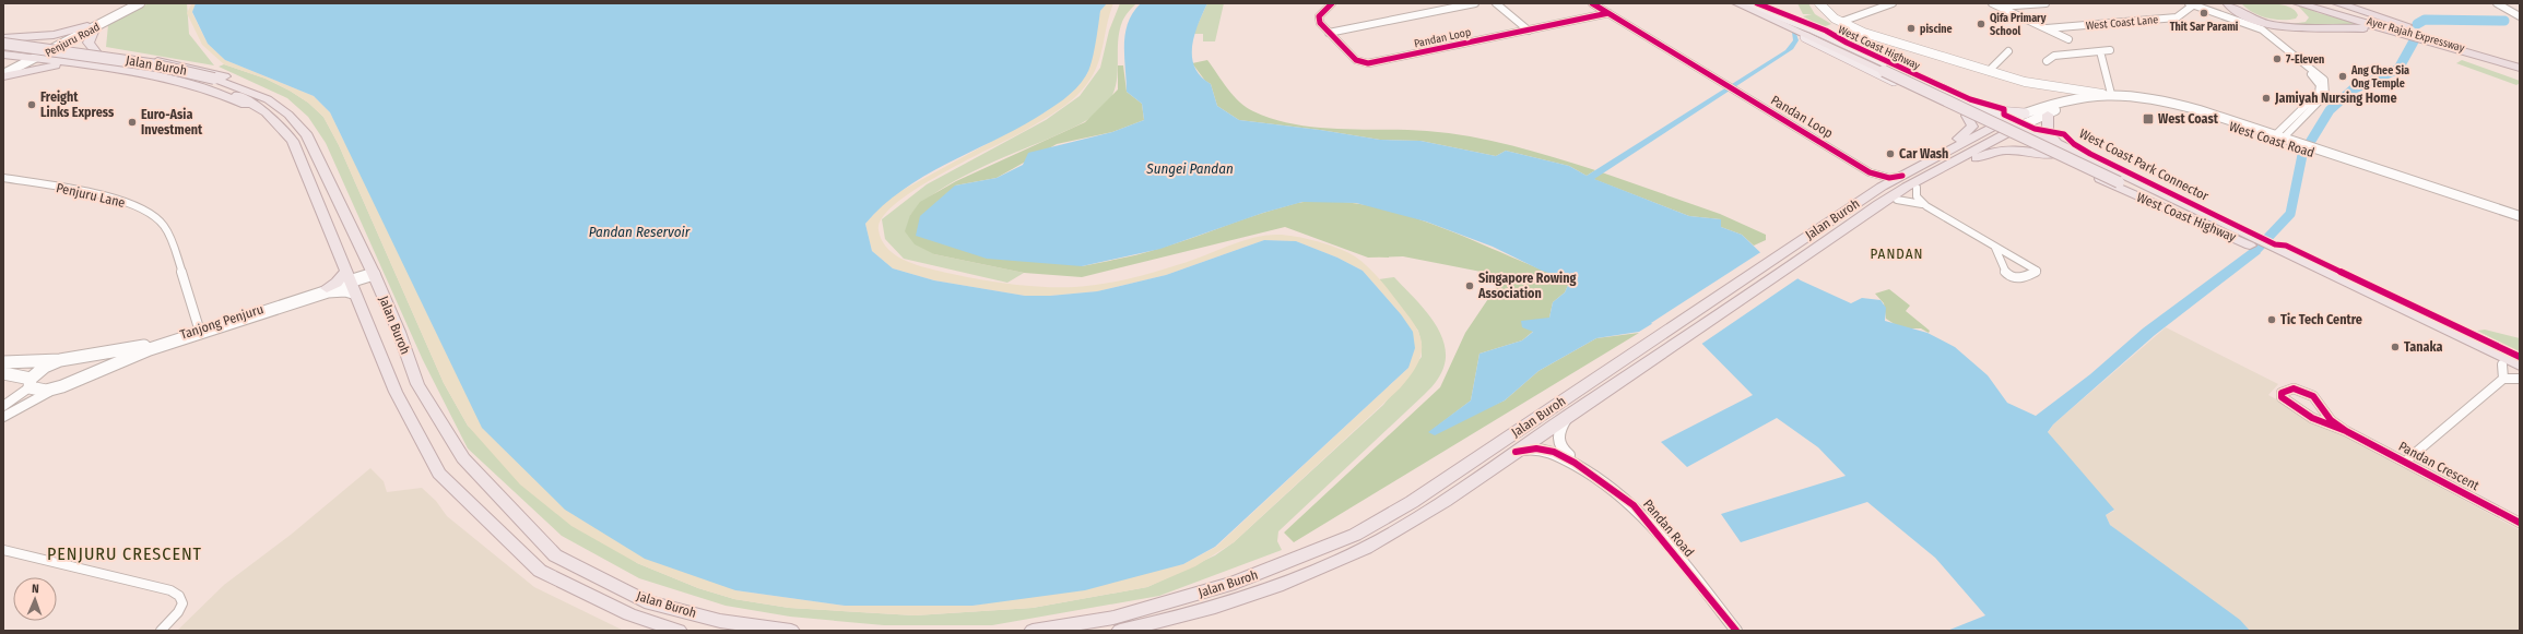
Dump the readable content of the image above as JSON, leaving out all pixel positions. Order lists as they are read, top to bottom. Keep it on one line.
{"streets":{"highway":["Ayer Rajah Expressway","West Coast Highway","Jalan Buroh"],"main road":["Penjuru Road","West Coast Road","Tanjong Penjuru"],"street":["West Coast Lane","Pandan Loop","Penjuru Lane","Pandan Crescent","Pandan Road"],"cycle path":["West Coast Park Connector"]},"crossings":[["Pandan Loop","Jalan Buroh"],["West Coast Highway","Jalan Buroh"],["West Coast Highway","West Coast Road"],["Jalan Buroh","West Coast Road"],["Jalan Buroh","Tanjong Penjuru"],["Jalan Buroh","Pandan Road"],["Penjuru Lane","Tanjong Penjuru"]],"districts":["PANDAN","PENJURU CRESCENT"],"water":["Sungei Pandan","Pandan Reservoir"],"places":{"other":["Thit Sar Parami","Qifa Primary School","piscine","7-Eleven","Ang Chee Sia Ong Temple","Jamiyah Nursing Home","Freight Links Express","Euro-Asia Investment","Car Wash","Singapore Rowing Association","Tic Tech Centre","Tanaka"],"transit":["West Coast"]},"north":"top"}
